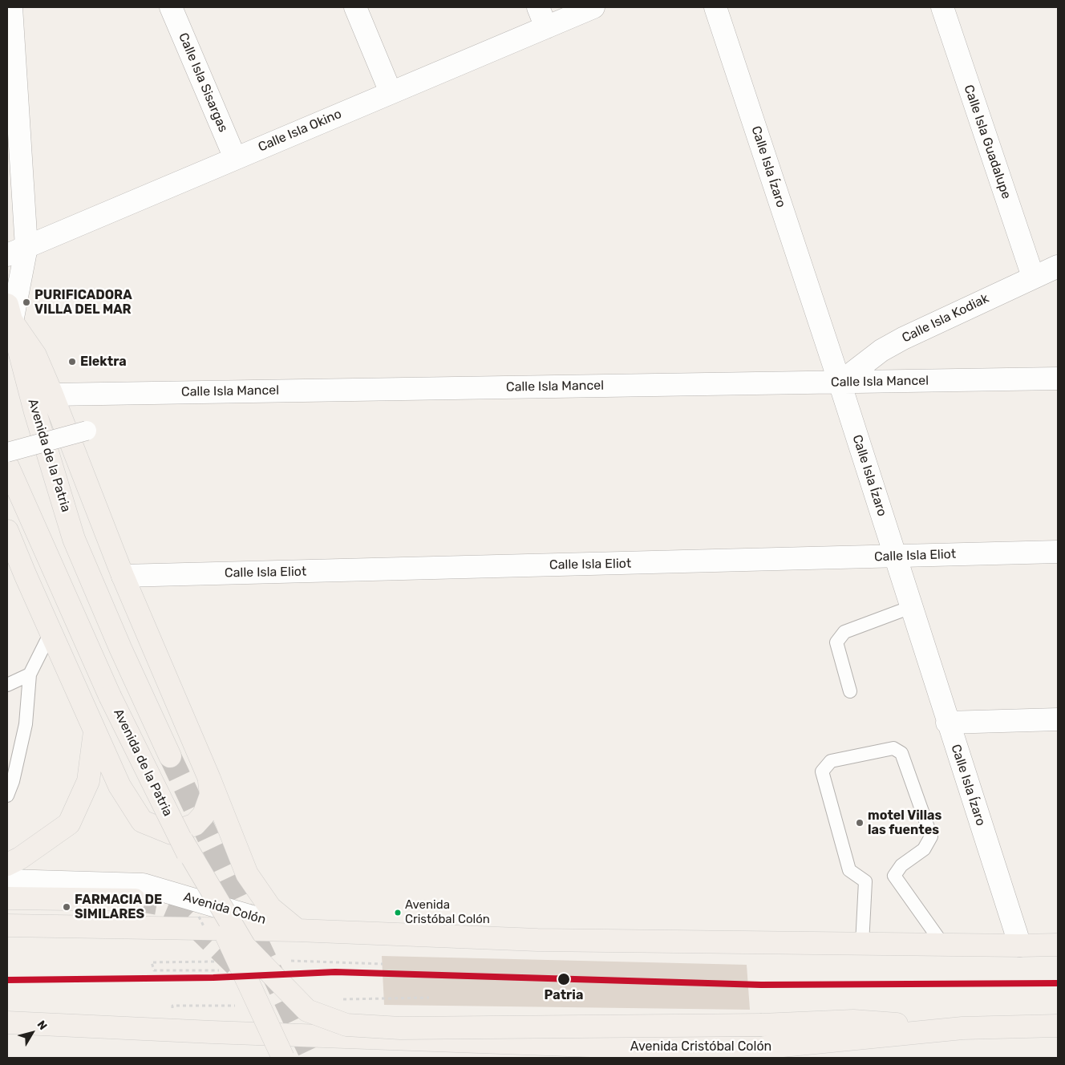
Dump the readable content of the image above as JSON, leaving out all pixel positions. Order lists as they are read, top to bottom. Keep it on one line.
{"streets":{"main road":["Avenida de la Patria","Avenida Cristóbal Colón"],"street":["Calle Isla Sisargas","Calle Isla Okino","Calle Isla Guadalupe","Calle Isla Ízaro","Calle Isla Kodiak","Calle Isla Mancel","Calle Isla Eliot","Avenida Colón"]},"crossings":[["Calle Isla Sisargas","Calle Isla Okino"],["Calle Isla Guadalupe","Calle Isla Kodiak"],["Calle Isla Ízaro","Calle Isla Kodiak"],["Calle Isla Ízaro","Calle Isla Mancel"],["Calle Isla Ízaro","Calle Isla Eliot"],["Calle Isla Kodiak","Calle Isla Mancel"]],"places":["PURIFICADORA VILLA DEL MAR","Elektra","motel Villas las fuentes","FARMACIA DE SIMILARES","Avenida Cristóbal Colón","Patria"],"north":"top right"}
